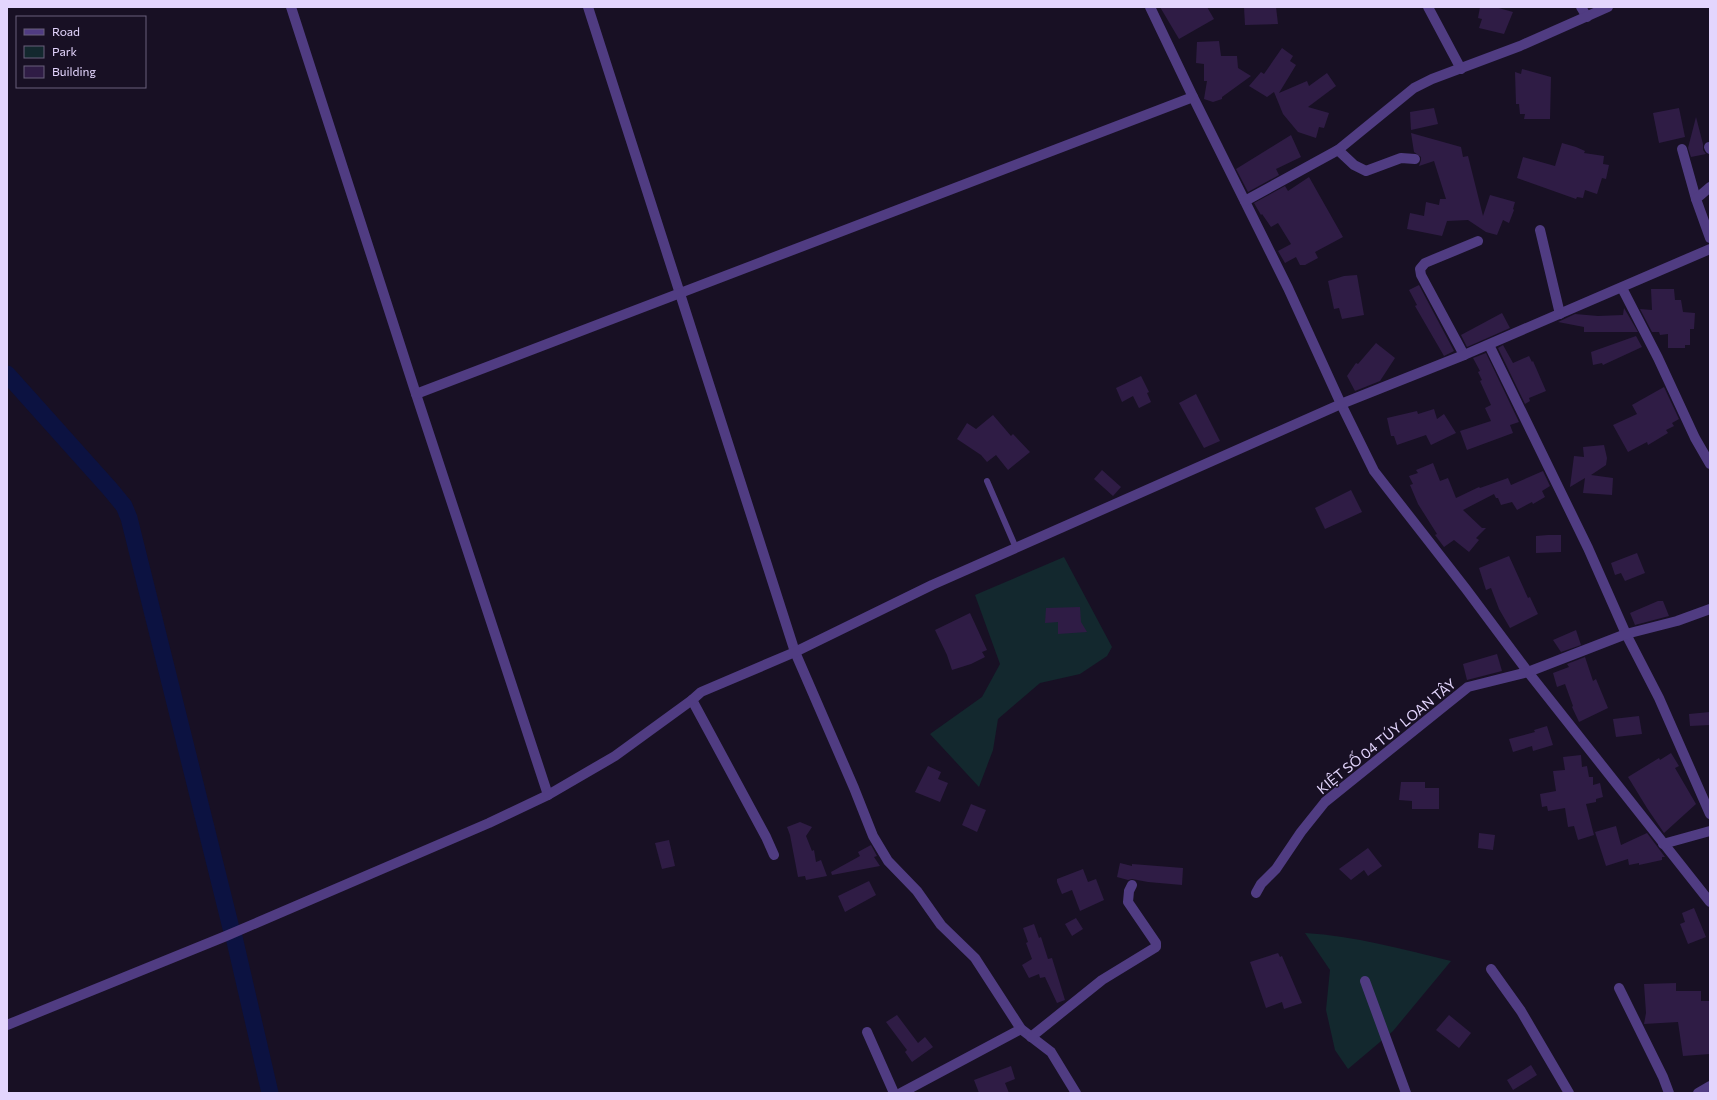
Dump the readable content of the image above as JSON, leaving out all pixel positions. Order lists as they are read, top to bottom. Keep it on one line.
{"streets":{"street":["KIỆT SỐ 04 TÚY LOAN TÂY"]},"legend":["Road","Park","Building"]}
